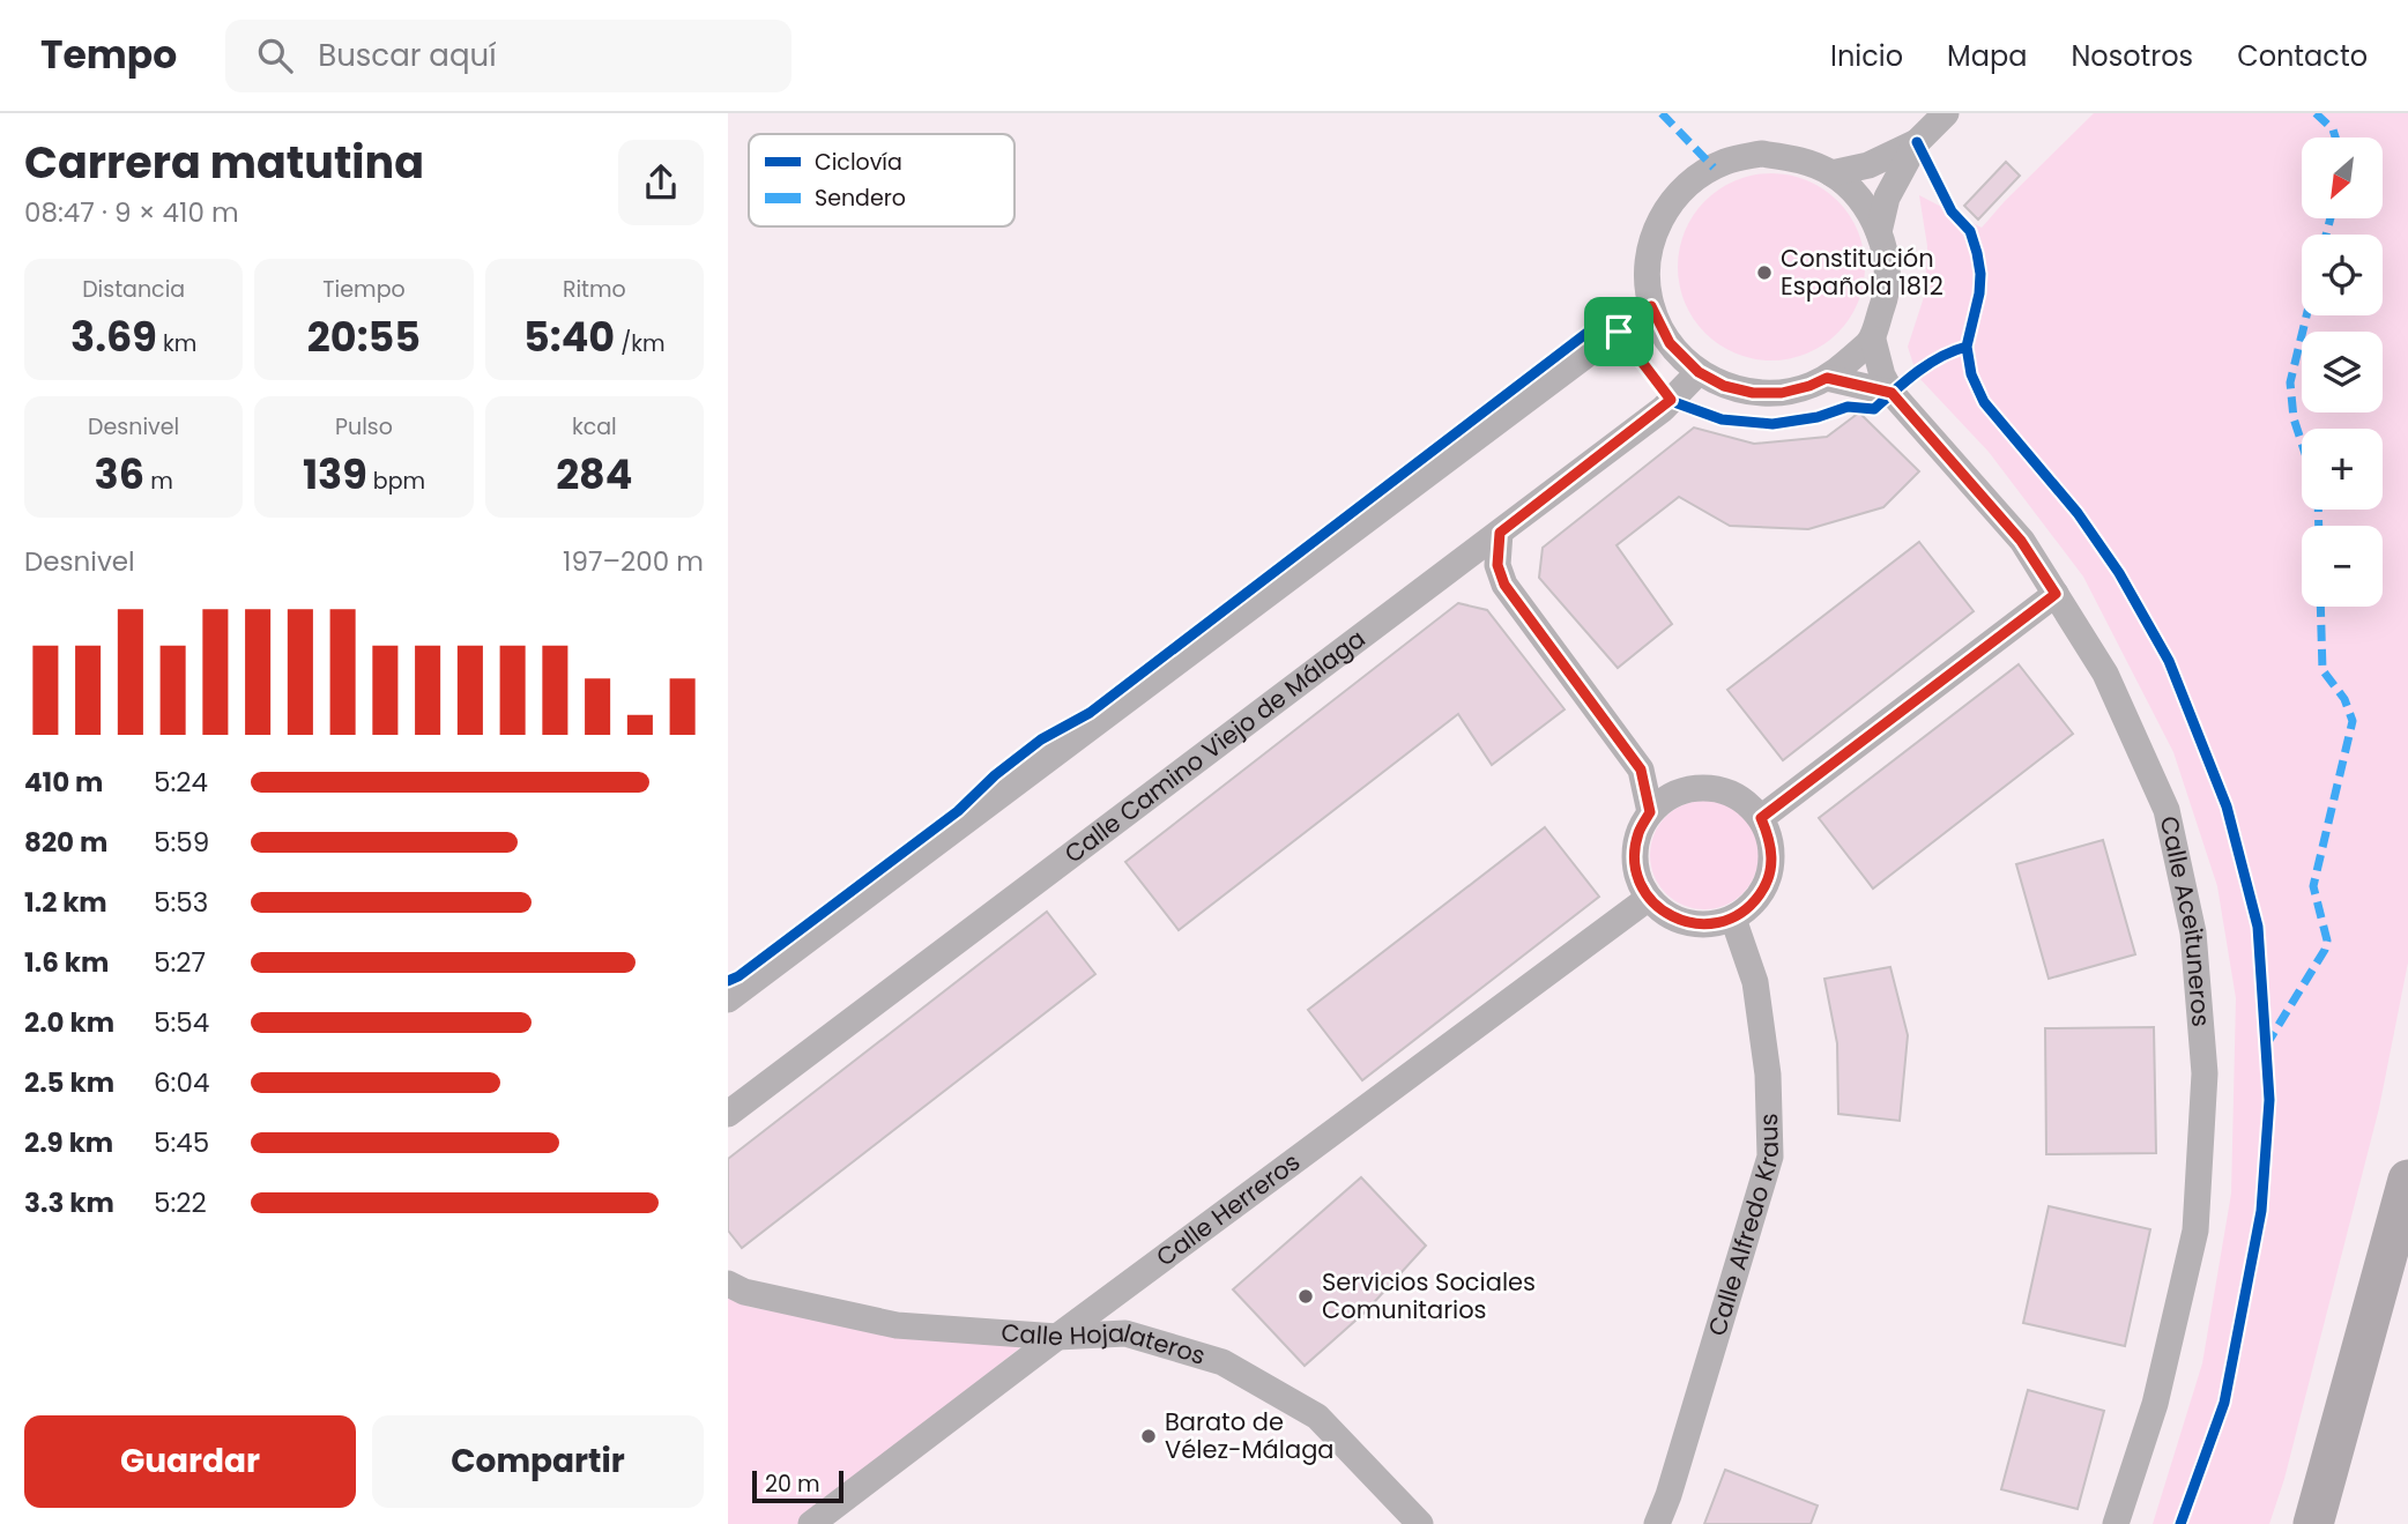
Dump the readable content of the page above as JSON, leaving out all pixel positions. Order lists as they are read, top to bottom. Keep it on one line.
{"streets":{"street":["Calle Camino Viejo de Málaga","Calle Aceituneros","Calle Herreros","Calle Alfredo Kraus","Calle Hojalateros"]},"crossings":[["Calle Camino Viejo de Málaga","Calle Aceituneros"],["Calle Herreros","Calle Alfredo Kraus"],["Calle Herreros","Calle Hojalateros"]],"places":["Constitución Española 1812","Servicios Sociales Comunitarios","Barato de Vélez-Málaga"],"legend":["Ciclovía","Sendero"],"scale_bar":"20 m","north":"bottom left","page":{"header":"Tempo","search":"Buscar aquí","nav":["Inicio","Mapa","Nosotros","Contacto"],"heading":["Carrera matutina","08:47 · 9 × 410 m"],"map_buttons":["+","−"],"stats":[["Distancia","3.69 km"],["Tiempo","20:55"],["Ritmo","5:40 /km"],["Desnivel","36 m"],["Pulso","139 bpm"],["kcal","284"]],"chart":["Desnivel","197–200 m"],"list":[{"name":"410 m","note":"5:24"},{"name":"820 m","note":"5:59"},{"name":"1.2 km","note":"5:53"},{"name":"1.6 km","note":"5:27"},{"name":"2.0 km","note":"5:54"},{"name":"2.5 km","note":"6:04"},{"name":"2.9 km","note":"5:45"},{"name":"3.3 km","note":"5:22"}],"buttons":["Guardar","Compartir"],"scale":"20 m"}}
